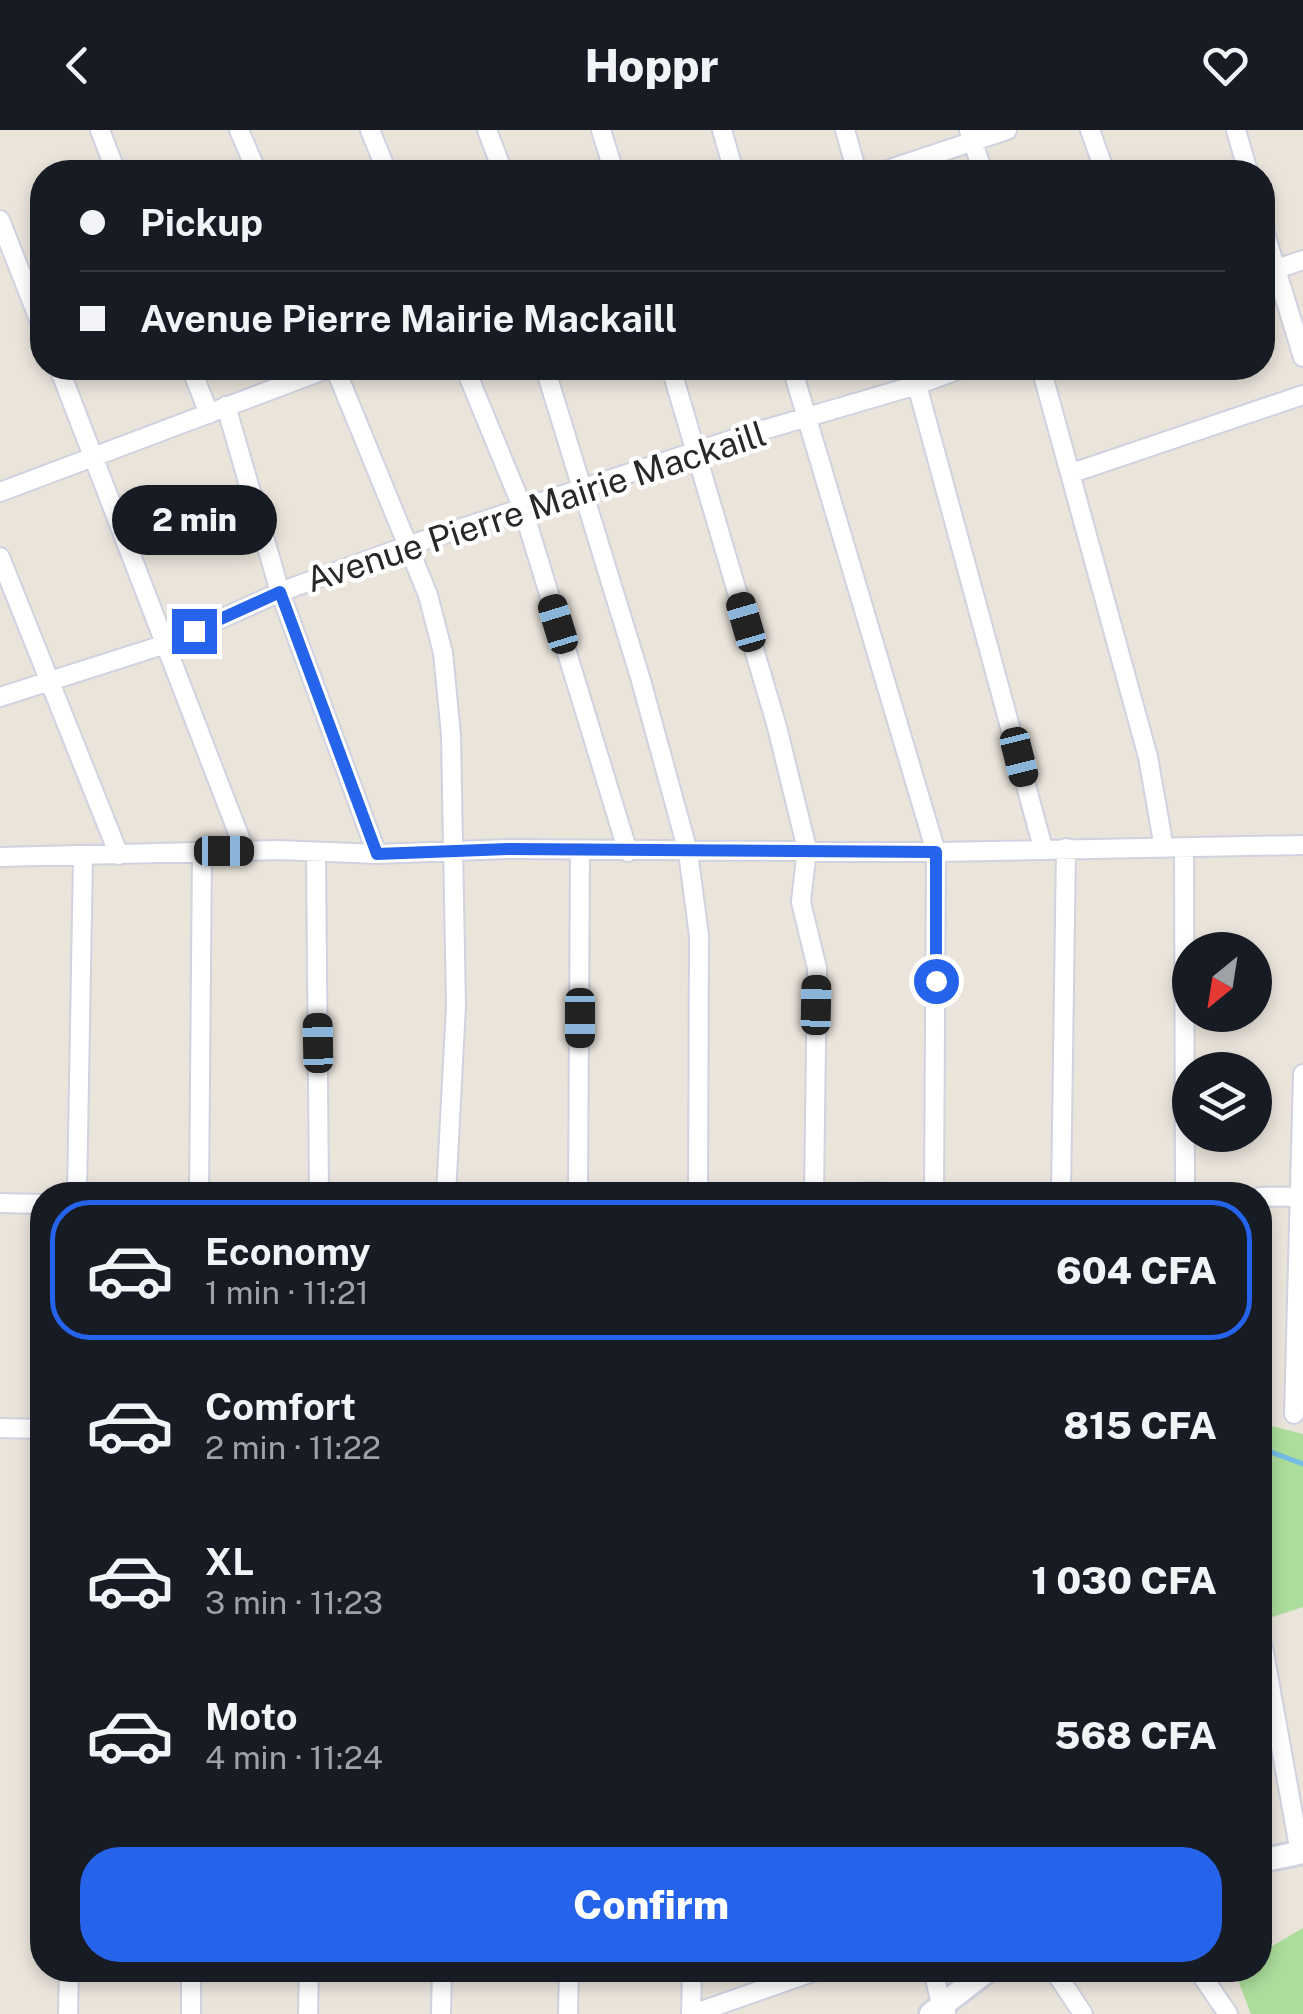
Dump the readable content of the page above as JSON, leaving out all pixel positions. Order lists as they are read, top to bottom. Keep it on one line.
{"streets":{"street":["Avenue Pierre Mairie Mackaill"]},"north":"bottom left","page":{"header":"Hoppr","banner":["Pickup","Avenue Pierre Mairie Mackaill"],"bubble":"2 min","list":[{"name":"Economy","note":"1 min · 11:21","value":"604 CFA"},{"name":"Comfort","note":"2 min · 11:22","value":"815 CFA"},{"name":"XL","note":"3 min · 11:23","value":"1 030 CFA"},{"name":"Moto","note":"4 min · 11:24","value":"568 CFA"}],"buttons":"Confirm"}}
